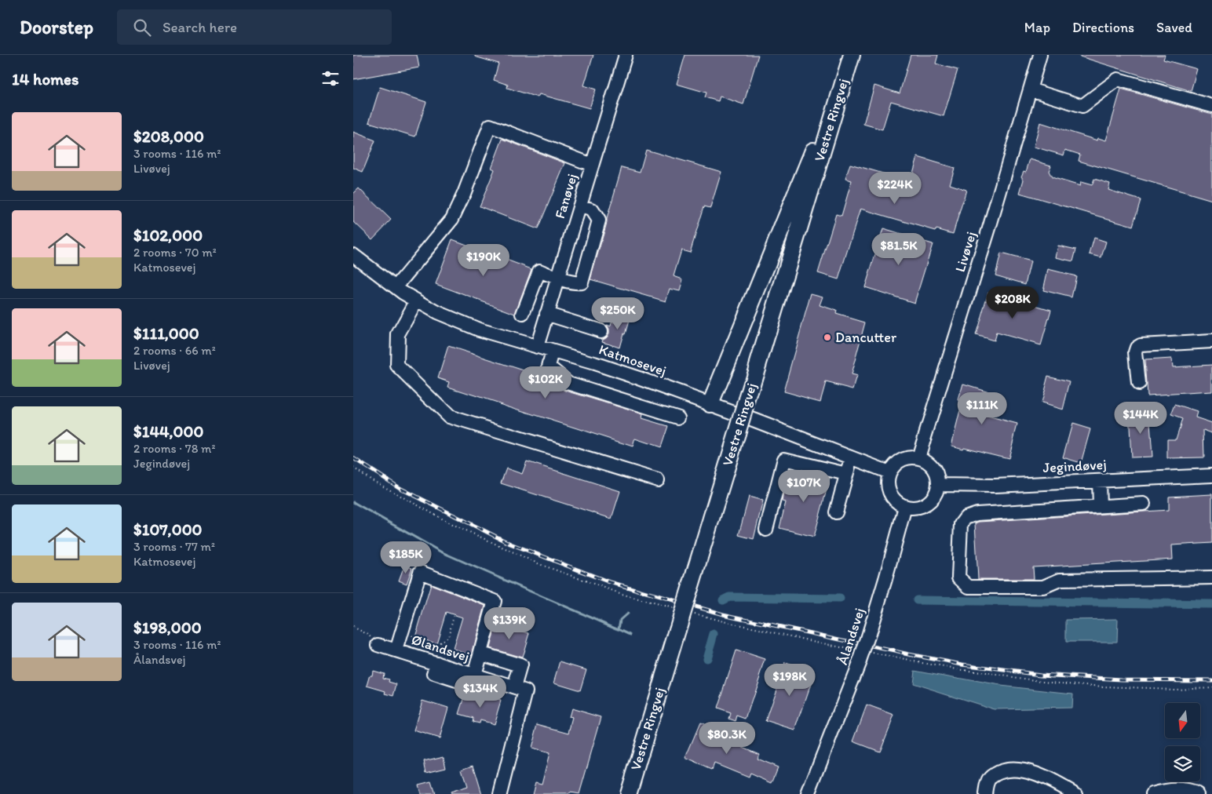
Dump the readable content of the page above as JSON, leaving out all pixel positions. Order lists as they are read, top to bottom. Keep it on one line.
{"streets":{"main road":["Vestre Ringvej"],"street":["Fanøvej","Livøvej","Katmosevej","Jegindøvej","Ålandsvej","Ølandsvej"]},"crossings":[["Fanøvej","Katmosevej"],["Livøvej","Katmosevej"],["Livøvej","Jegindøvej"],["Livøvej","Ålandsvej"],["Katmosevej","Jegindøvej"],["Katmosevej","Ålandsvej"],["Jegindøvej","Ålandsvej"]],"places":["Dancutter"],"north":"bottom","page":{"header":"Doorstep","search":"Search here","nav":["Map","Directions","Saved"],"heading":"14 homes","list":[{"name":"$208,000","note":"3 rooms · 116 m² · Livøvej"},{"name":"$102,000","note":"2 rooms · 70 m² · Katmosevej"},{"name":"$111,000","note":"2 rooms · 66 m² · Livøvej"},{"name":"$144,000","note":"2 rooms · 78 m² · Jegindøvej"},{"name":"$107,000","note":"3 rooms · 77 m² · Katmosevej"},{"name":"$198,000","note":"3 rooms · 116 m² · Ålandsvej"}],"price":["$224K","$81.5K","$190K","$208K","$250K","$102K","$111K","$144K","$107K","$185K","$139K","$198K","$134K","$80.3K"]}}
